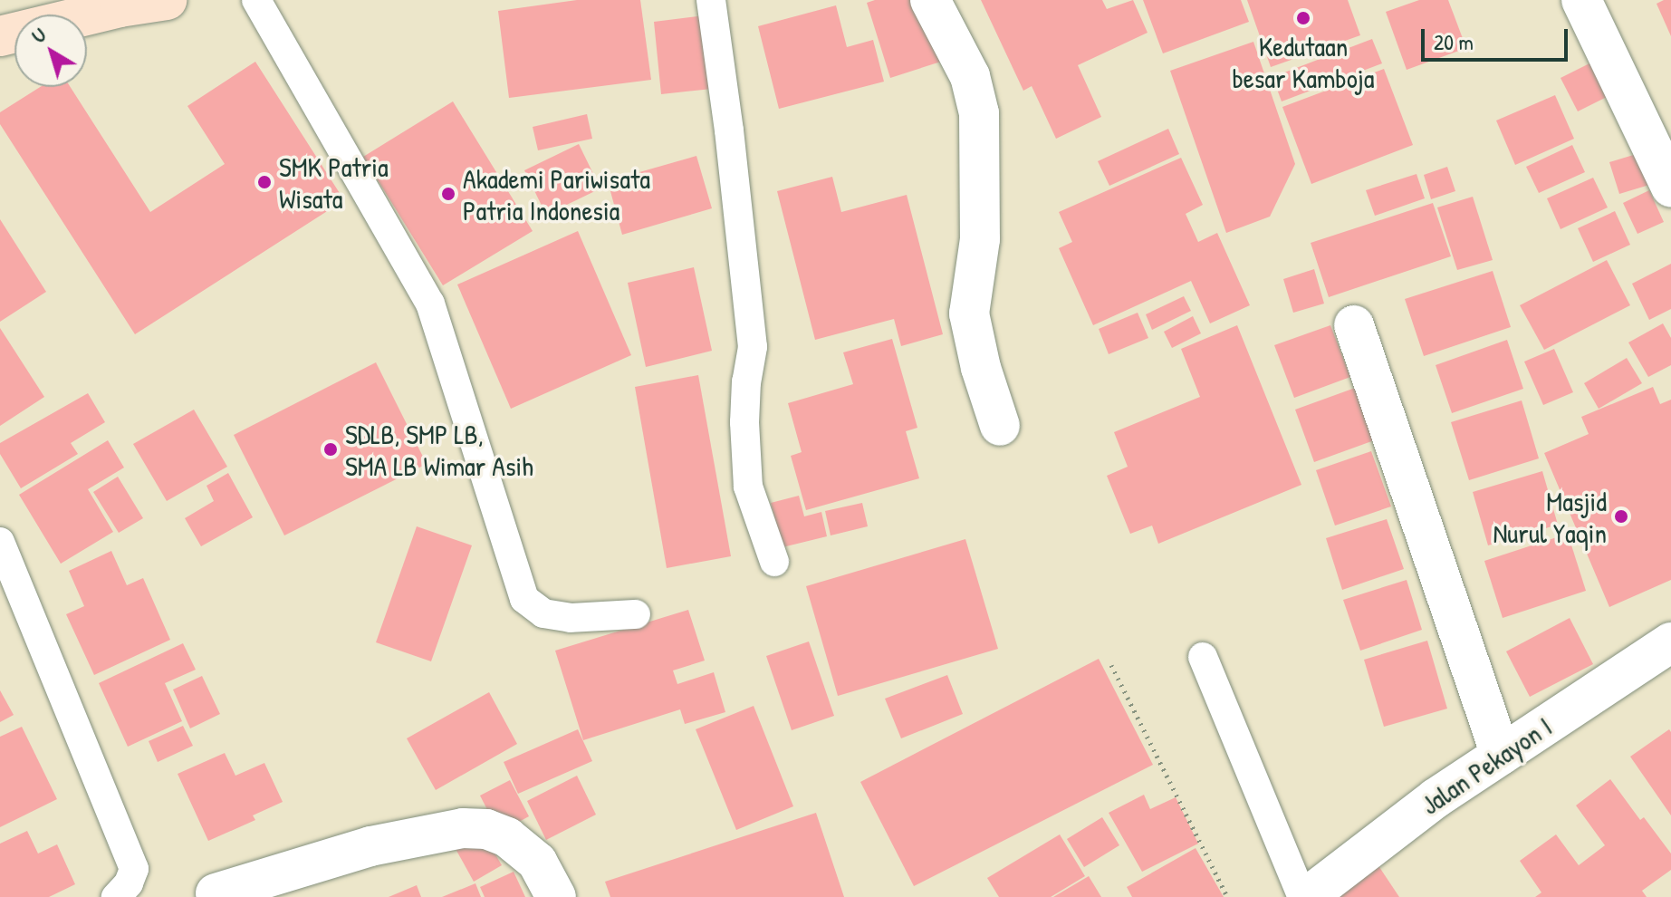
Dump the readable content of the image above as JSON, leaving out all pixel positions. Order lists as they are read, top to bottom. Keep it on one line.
{"streets":{"street":["Jalan Pekayon I"]},"places":["Kedutaan besar Kamboja","SMK Patria Wisata","Akademi Pariwisata Patria Indonesia","SDLB, SMP LB, SMA LB Wimar Asih","Masjid Nurul Yaqin"],"scale_bar":"20 m","north":"top left"}
